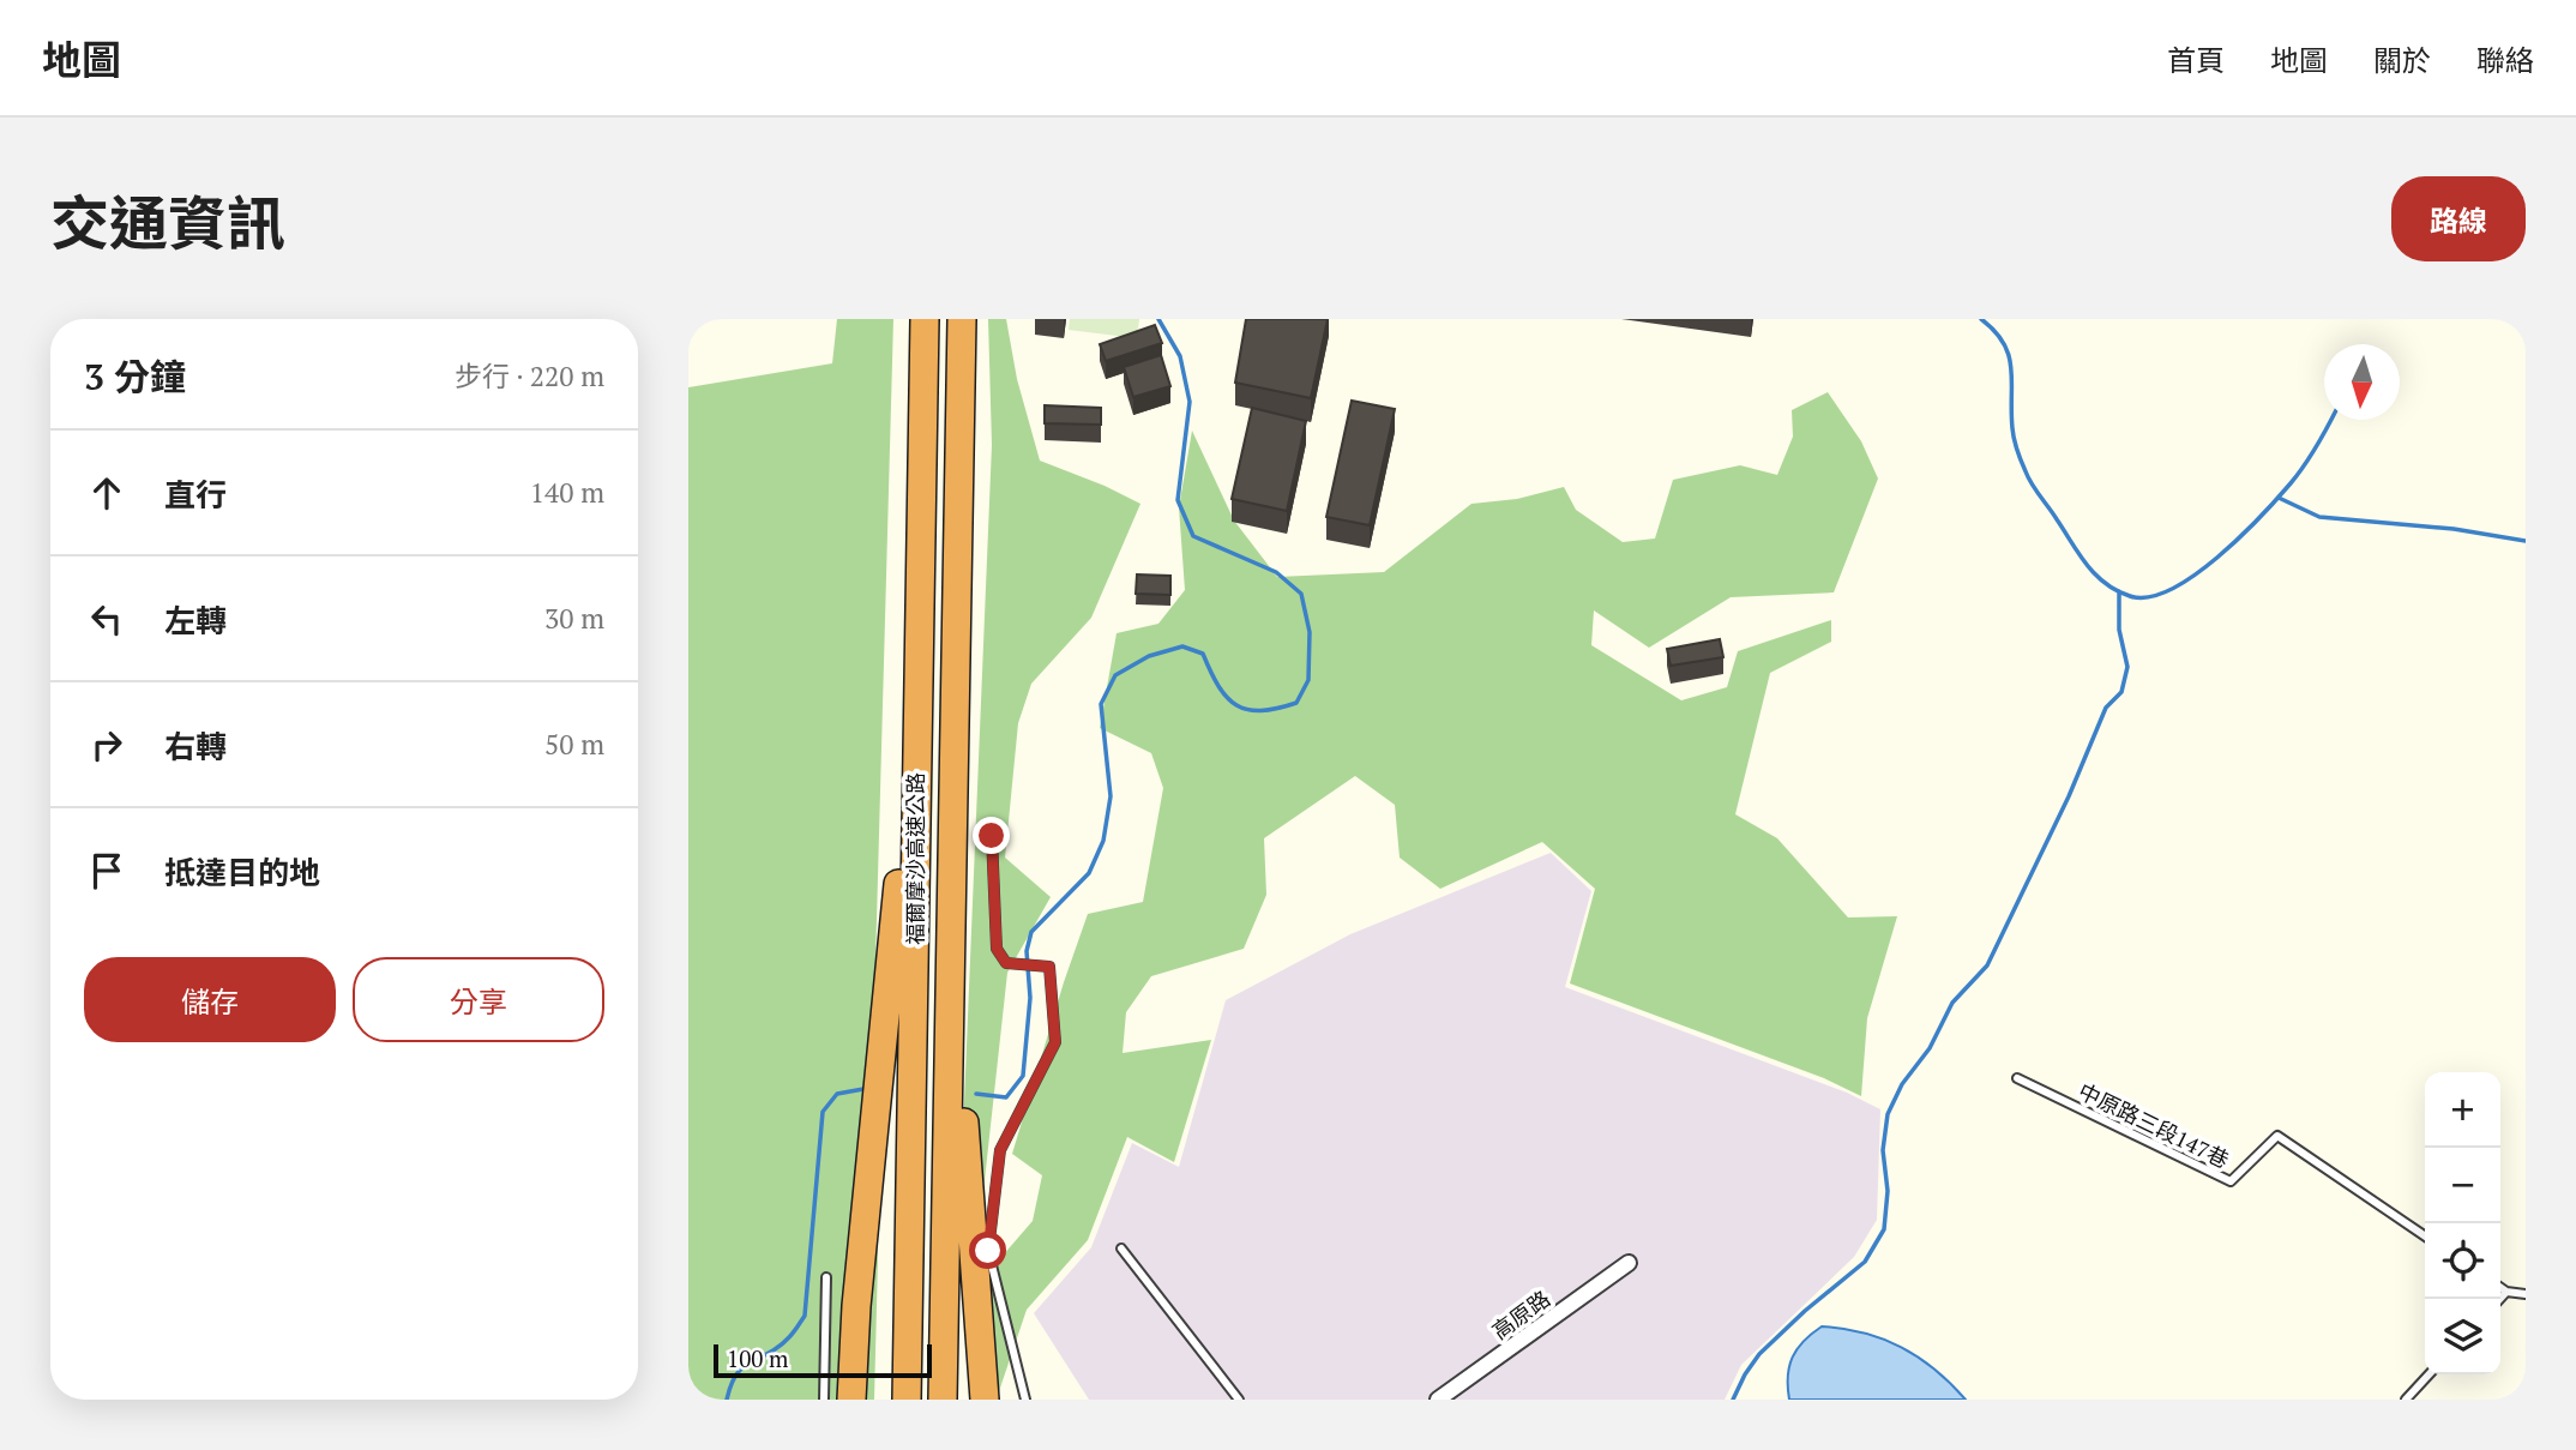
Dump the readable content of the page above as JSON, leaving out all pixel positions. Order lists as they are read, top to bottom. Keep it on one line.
{"streets":{"highway":["福爾摩沙高速公路"],"street":["高原路"],"lane":["中原路三段147巷"]},"scale_bar":"100 m","north":"bottom","page":{"header":"地圖","nav":["首頁","地圖","關於","聯絡"],"title":"交通資訊","buttons":["路線",["儲存","分享"]],"heading":["3 分鐘","步行 · 220 m"],"list":[["直行","140 m"],["左轉","30 m"],["右轉","50 m"],"抵達目的地"],"map_buttons":["+","−"],"scale":"100 m"}}
